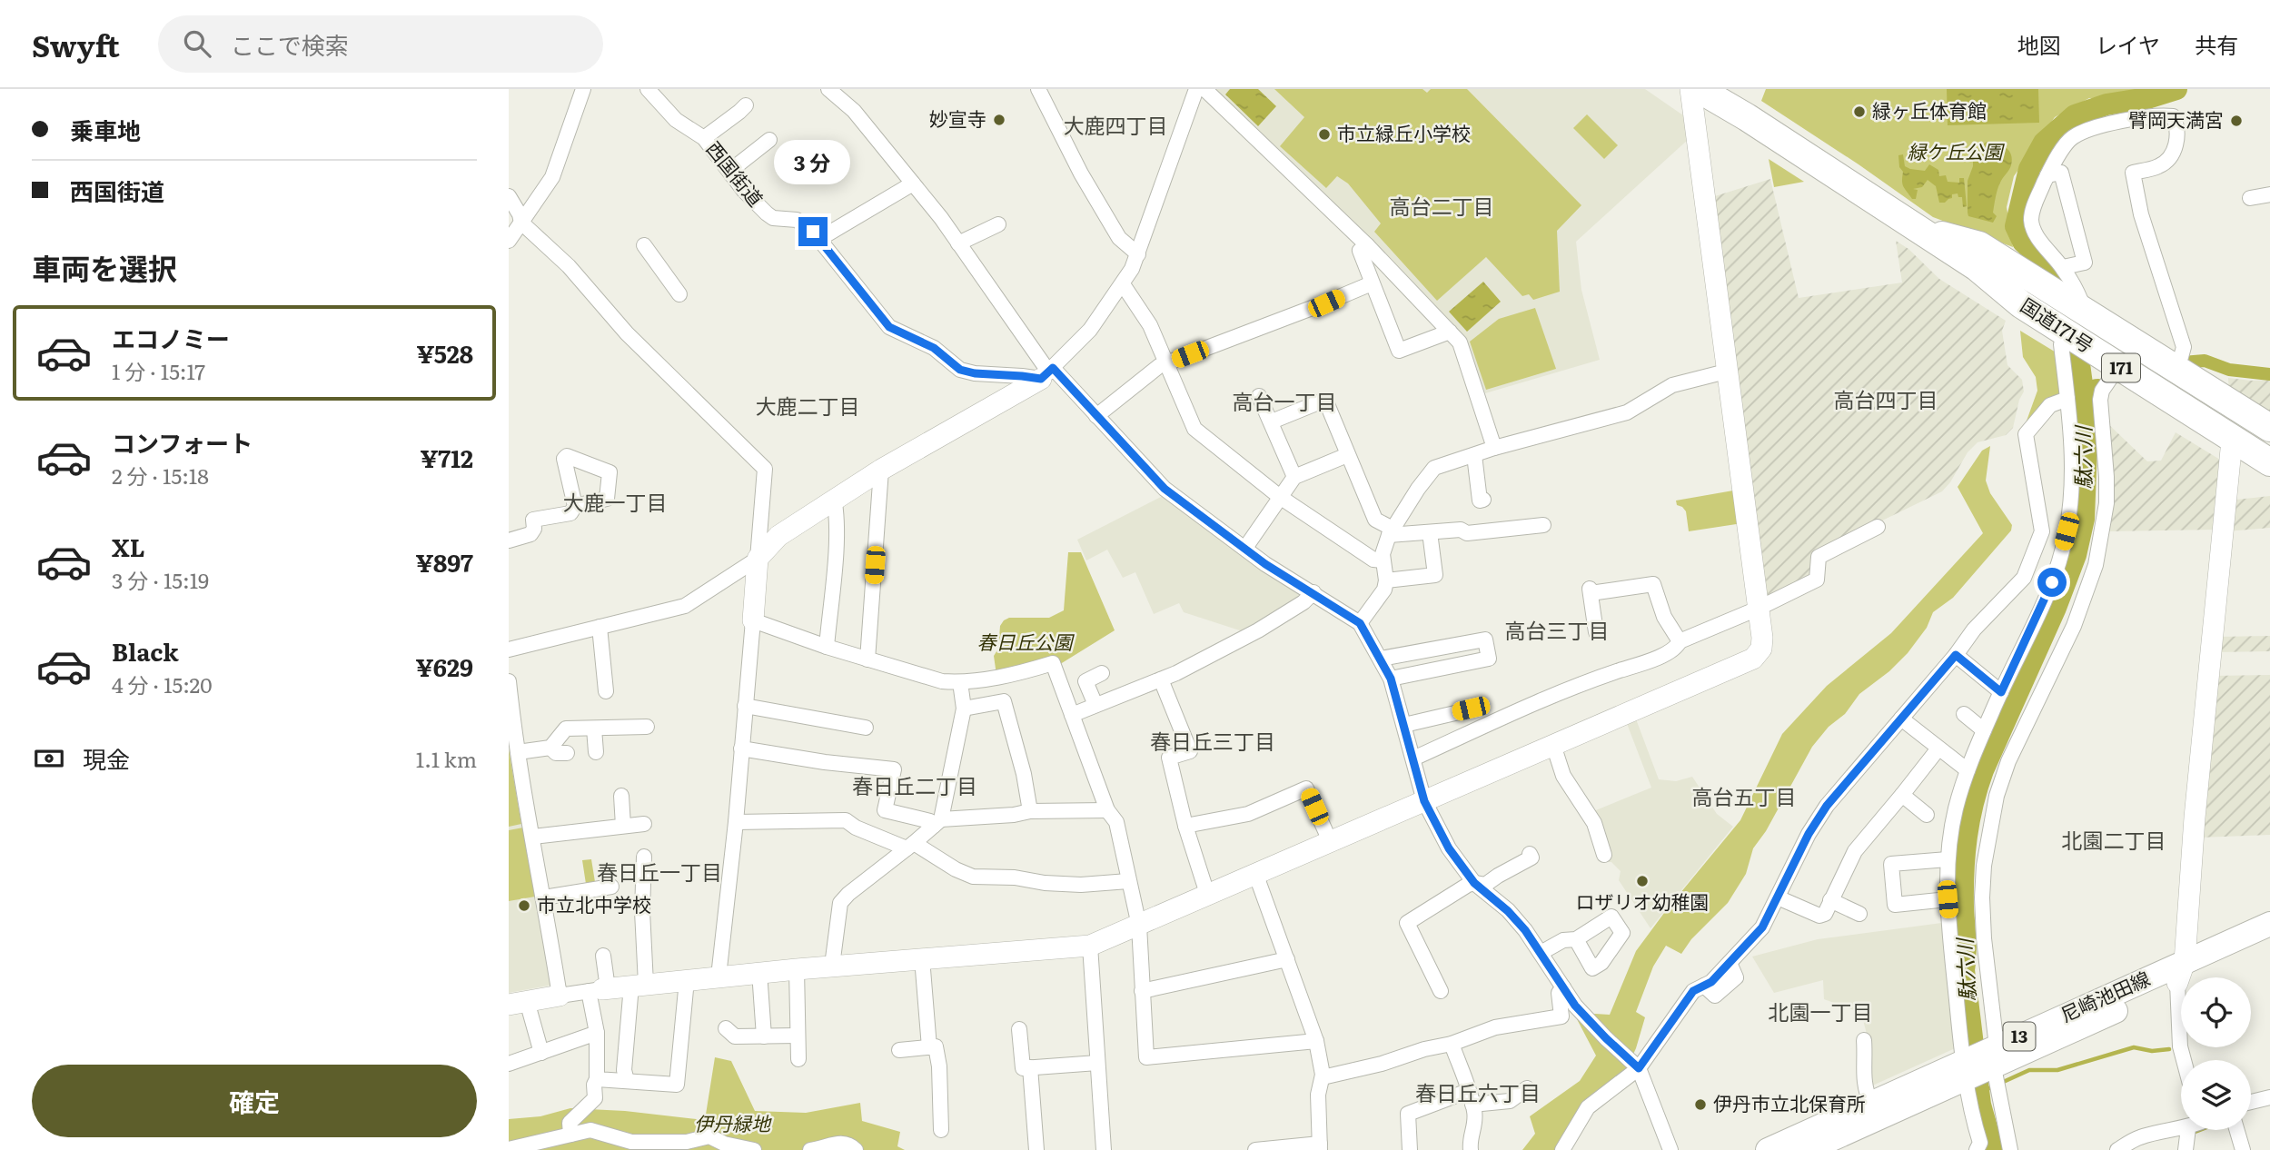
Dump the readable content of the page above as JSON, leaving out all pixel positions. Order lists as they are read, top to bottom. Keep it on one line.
{"streets":{"highway":["国道171号","171"],"main road":["尼崎池田線","13"],"street":["西国街道"]},"crossings":[["国道171号","171"]],"districts":["大鹿四丁目","高台二丁目","高台四丁目","高台一丁目","大鹿二丁目","大鹿一丁目","高台三丁目","春日丘三丁目","春日丘二丁目","高台五丁目","北園二丁目","春日丘一丁目","北園一丁目","春日丘六丁目"],"water":["駄六川"],"parks":["緑ケ丘公園","春日丘公園","伊丹緑地"],"places":["緑ヶ丘体育館","妙宣寺","臂岡天満宮","市立緑丘小学校","ロザリオ幼稚園","市立北中学校","伊丹市立北保育所"],"page":{"header":"Swyft","search":"ここで検索","nav":["地図","レイヤ","共有"],"banner":["乗車地","西国街道"],"bubble":"3 分","heading":"車両を選択","list":[{"name":"エコノミー","note":"1 分 · 15:17","value":"¥528"},{"name":"コンフォート","note":"2 分 · 15:18","value":"¥712"},{"name":"XL","note":"3 分 · 15:19","value":"¥897"},{"name":"Black","note":"4 分 · 15:20","value":"¥629"}],"pay":["現金","1.1 km"],"buttons":"確定"}}
